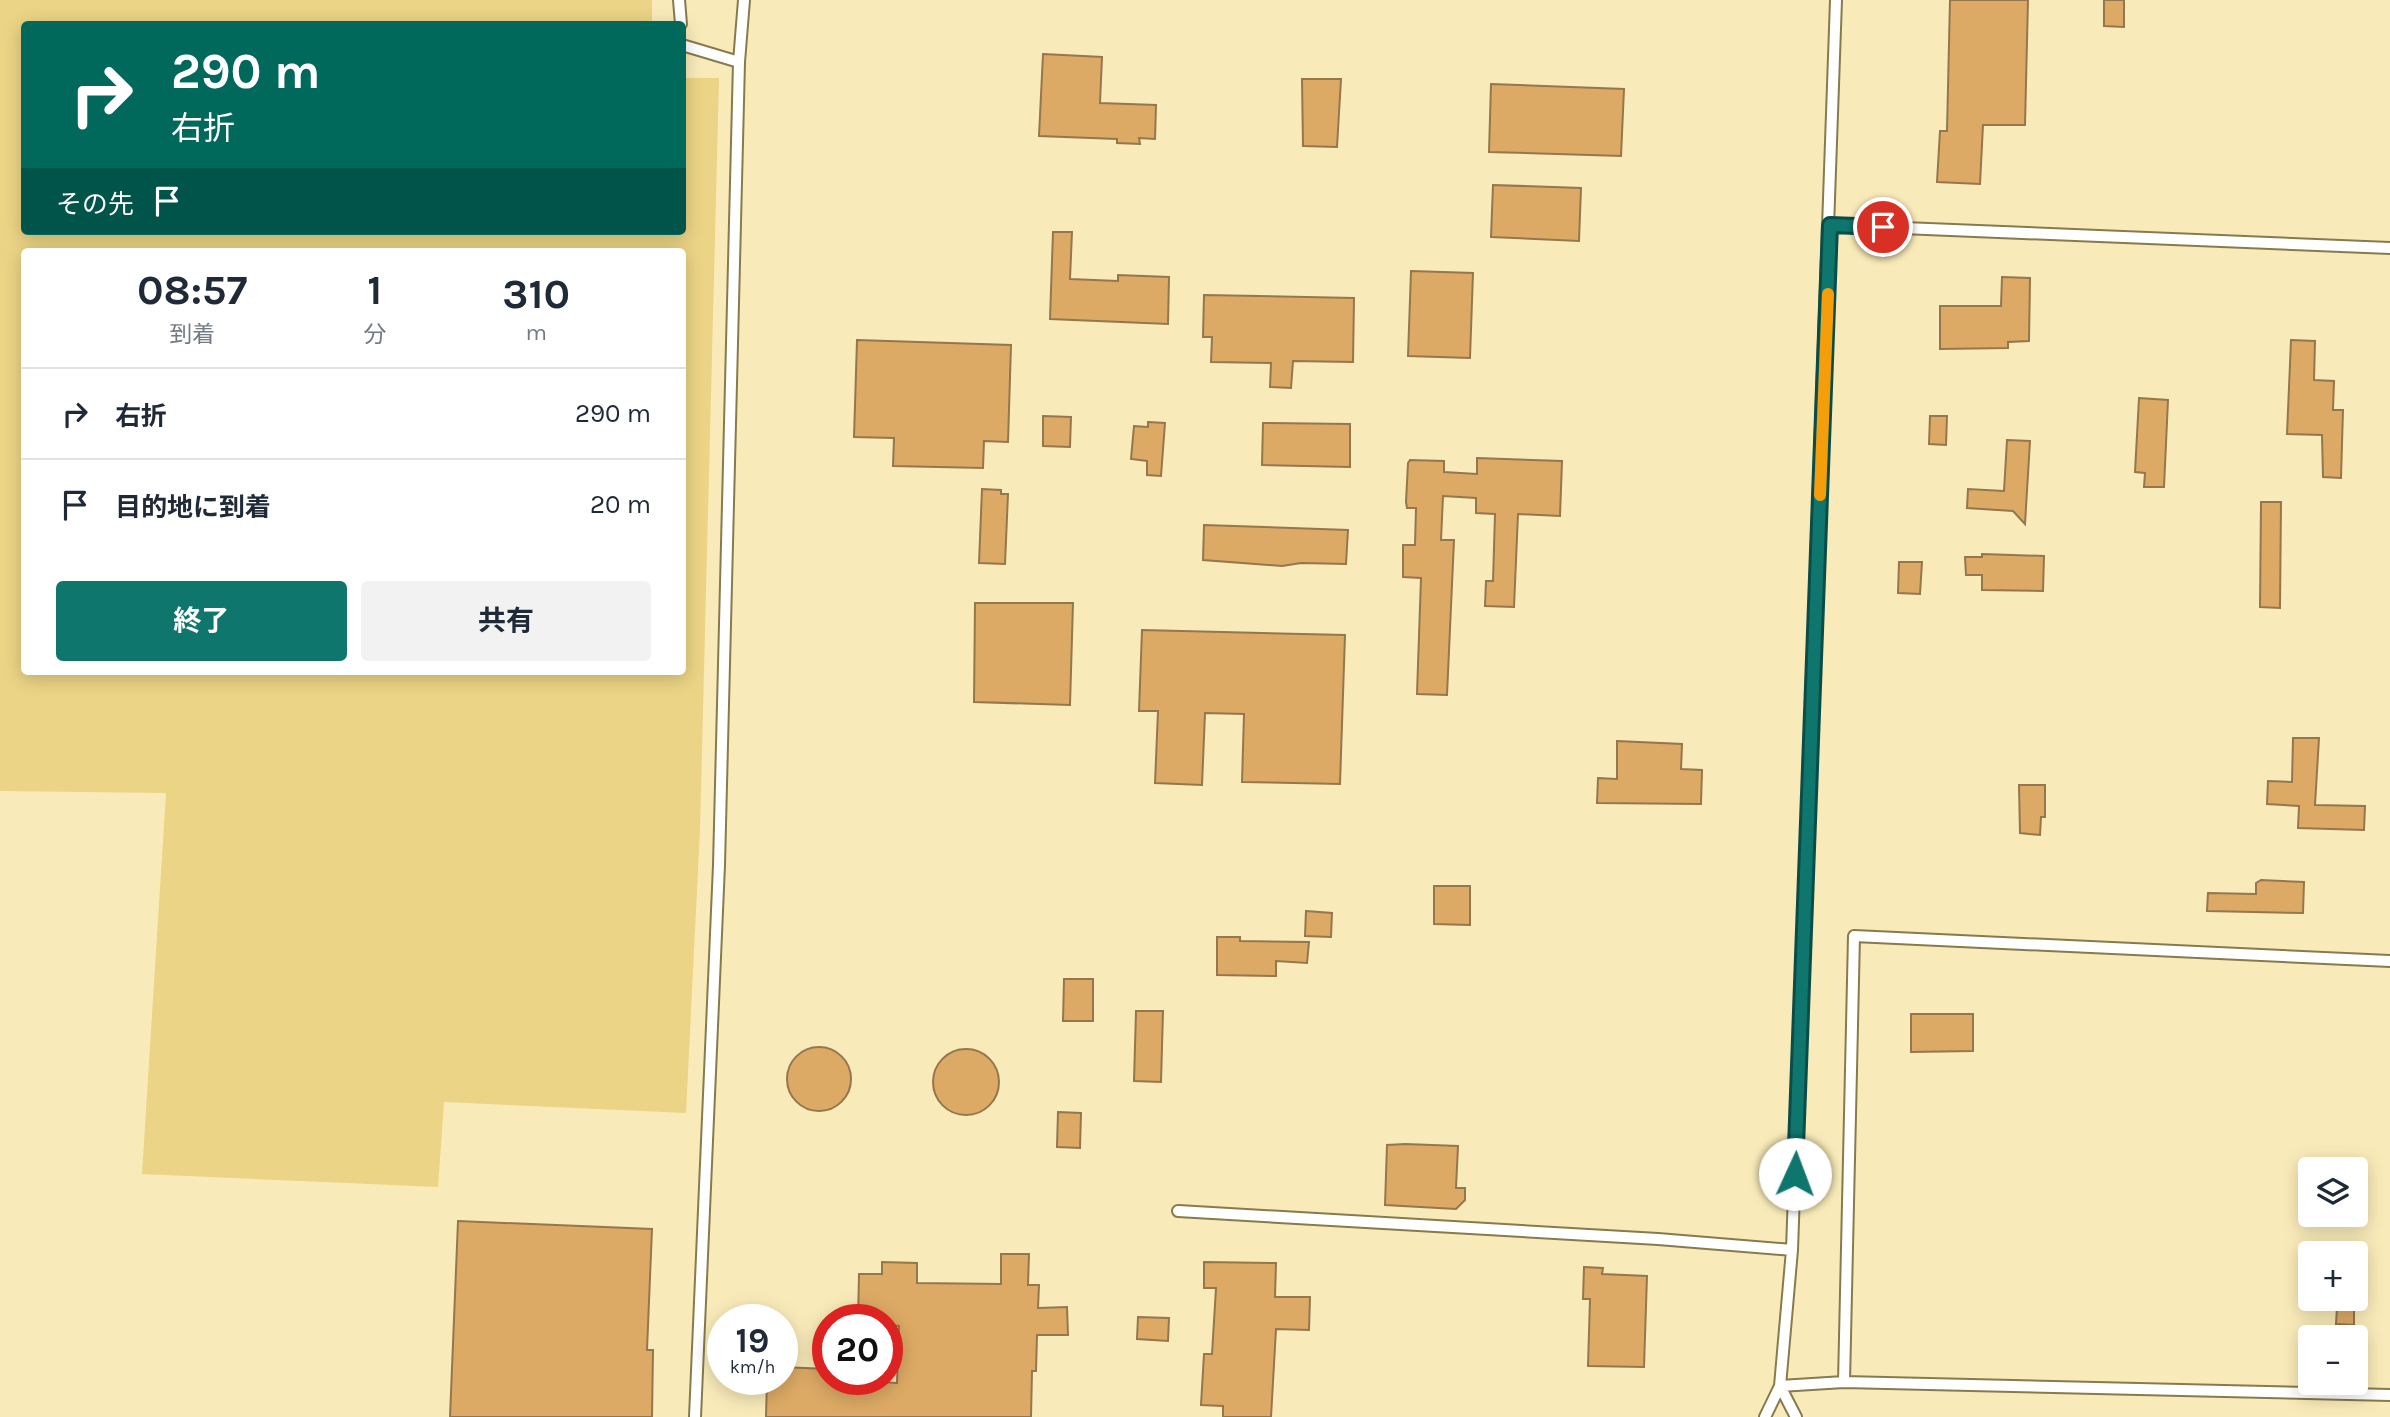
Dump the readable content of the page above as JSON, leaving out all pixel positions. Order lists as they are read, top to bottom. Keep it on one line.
{"page":{"turn":["290 m","右折"],"then":"その先","eta":["08:57","到着","1","分","310","m"],"list":[{"name":"右折","value":"290 m"},{"name":"目的地に到着","value":"20 m"}],"buttons":["終了","共有"],"map_buttons":["+","−"],"speed":"19 km/h","limit":"20"}}
